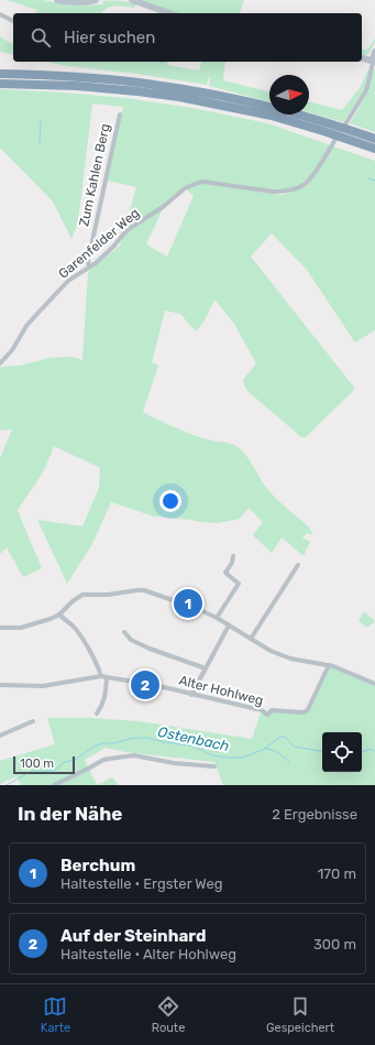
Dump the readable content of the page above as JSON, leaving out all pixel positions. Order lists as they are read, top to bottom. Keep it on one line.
{"streets":{"street":["Zum Kahlen Berg","Garenfelder Weg","Alter Hohlweg"]},"crossings":[["Zum Kahlen Berg","Garenfelder Weg"]],"water":["Ostenbach"],"scale_bar":"100 m","north":"right","page":{"search":"Hier suchen","pins":["1","2"],"scale":"100 m","heading":["In der Nähe","2 Ergebnisse"],"list":[{"mark":"1","name":"Berchum","note":"Haltestelle · Ergster Weg","value":"170 m"},{"mark":"2","name":"Auf der Steinhard","note":"Haltestelle · Alter Hohlweg","value":"300 m"}],"nav":["Karte","Route","Gespeichert"]}}
